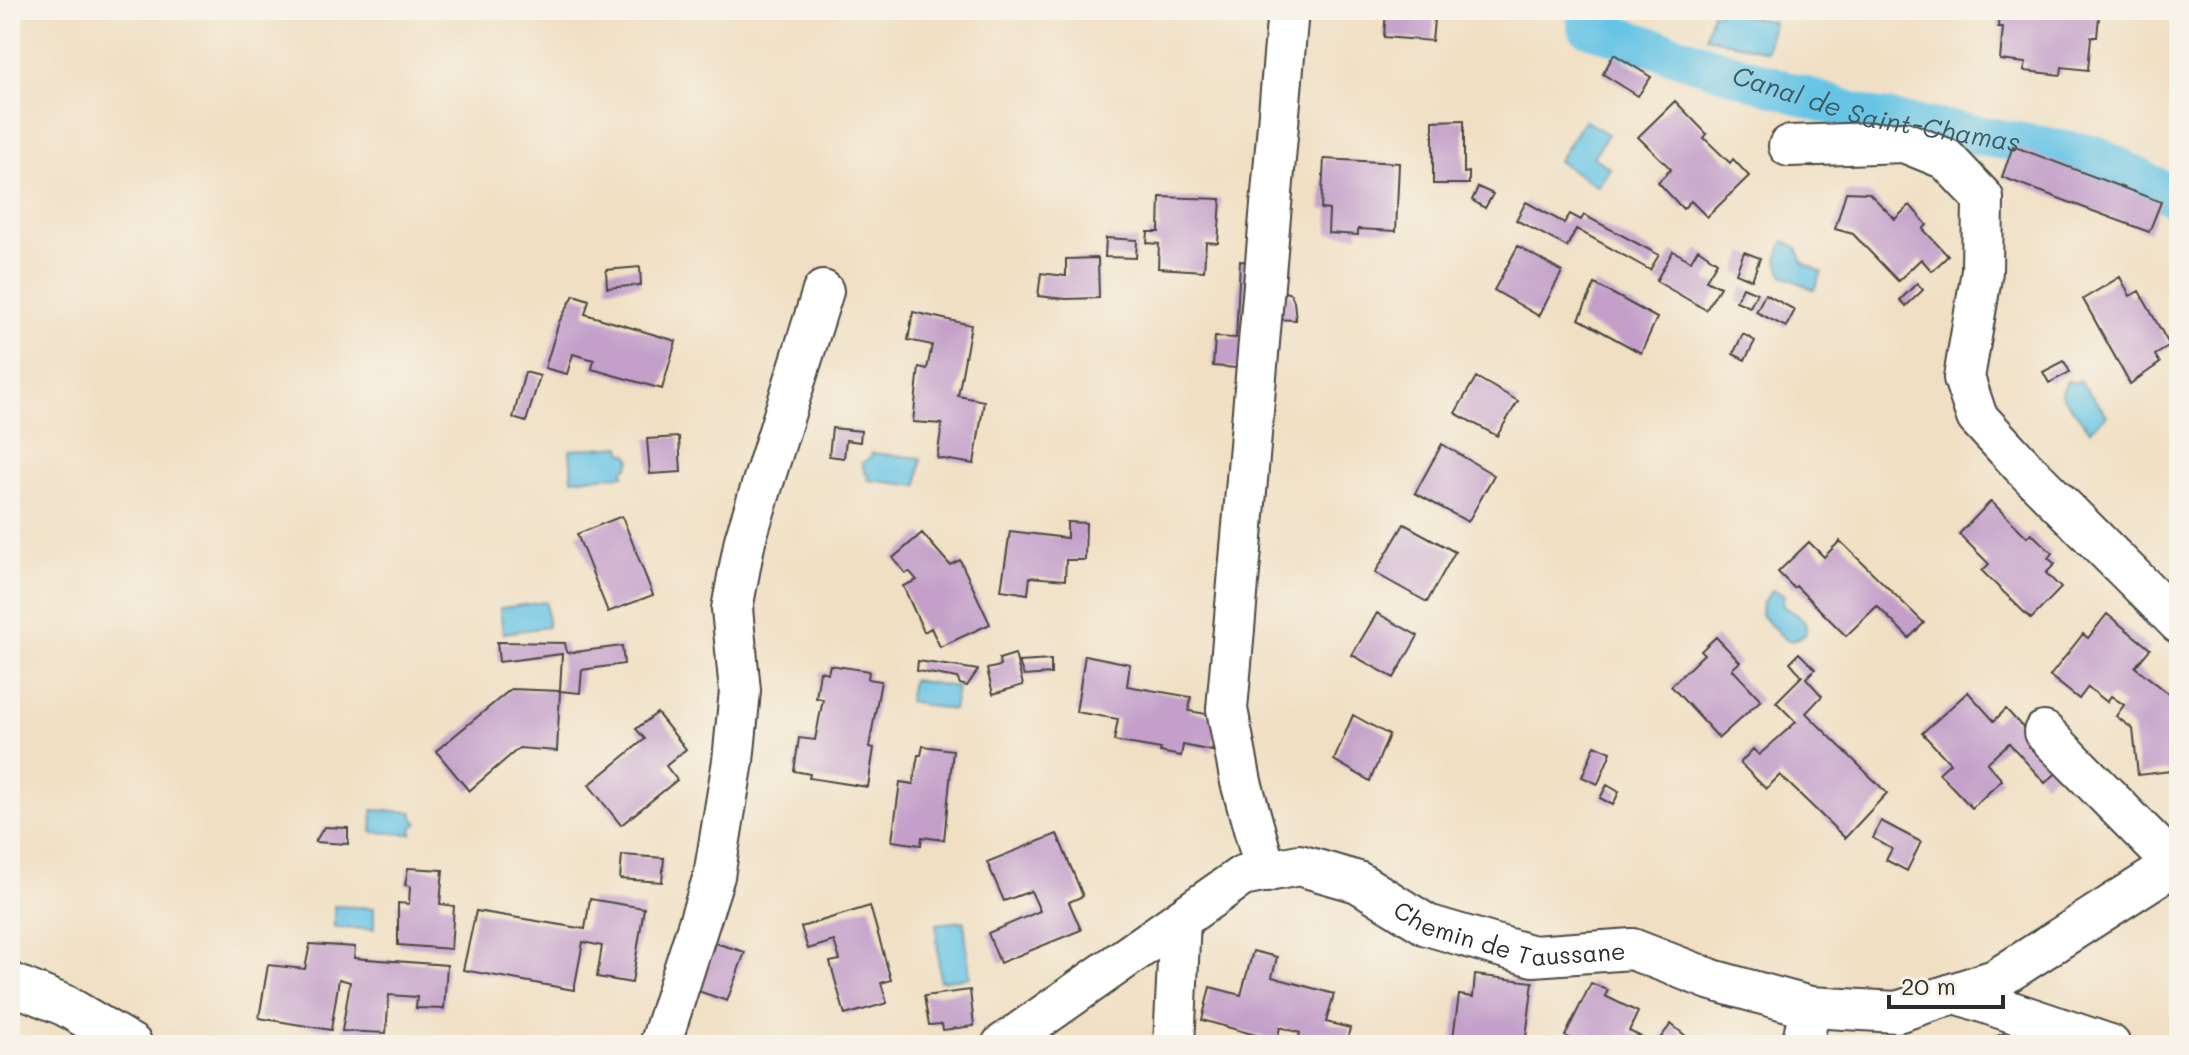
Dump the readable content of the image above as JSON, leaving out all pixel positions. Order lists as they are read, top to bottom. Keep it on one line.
{"streets":{"street":["Chemin de Taussane"]},"water":["Canal de Saint-Chamas"],"scale_bar":"20 m"}
